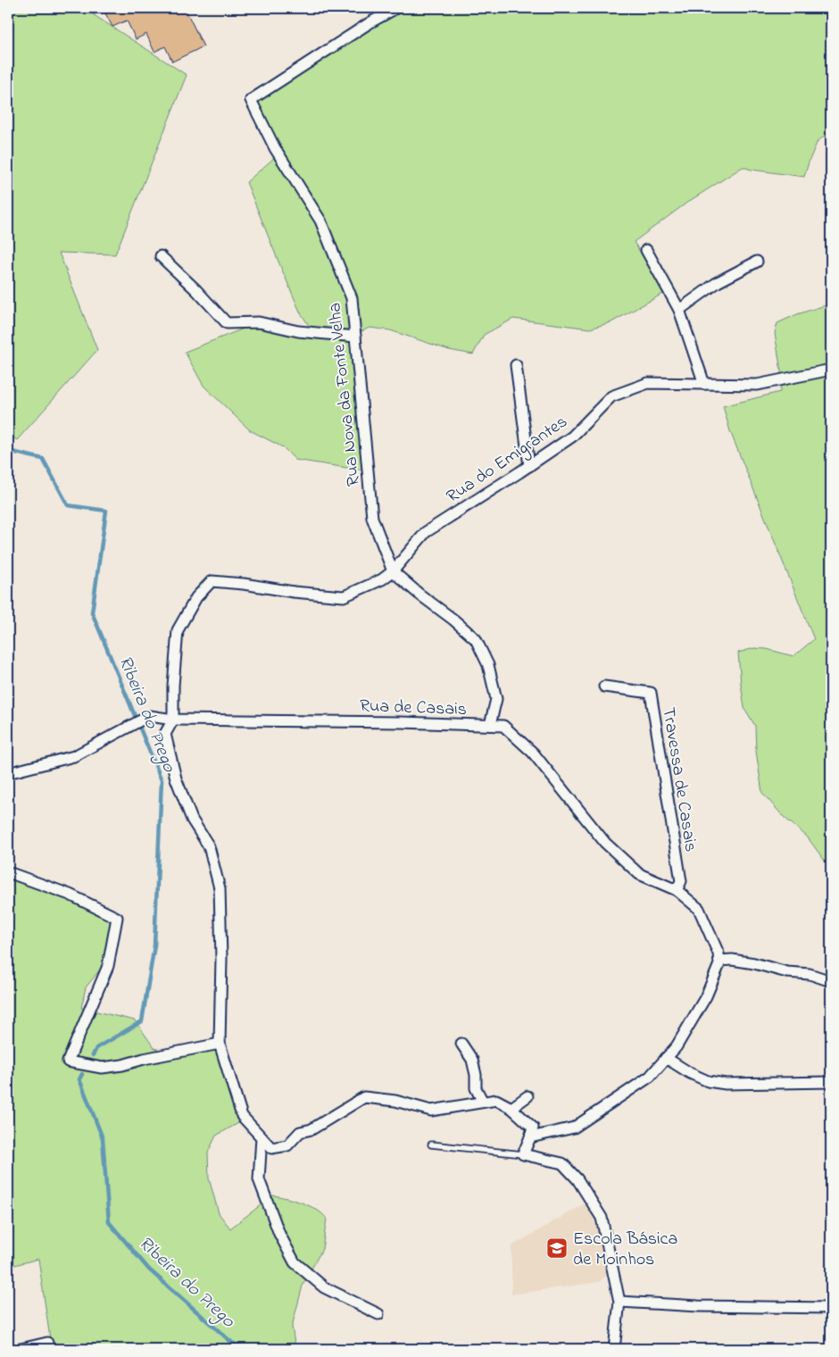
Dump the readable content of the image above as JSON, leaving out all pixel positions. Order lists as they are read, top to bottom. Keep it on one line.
{"streets":{"street":["Rua Nova da Fonte Velha","Rua do Emigrantes","Rua de Casais","Travessa de Casais"]},"crossings":[["Rua Nova da Fonte Velha","Rua do Emigrantes"],["Rua do Emigrantes","Rua de Casais"],["Rua de Casais","Travessa de Casais"]],"water":["Ribeira do Prego"],"places":{"school or university":["Escola Básica de Moinhos"]}}
